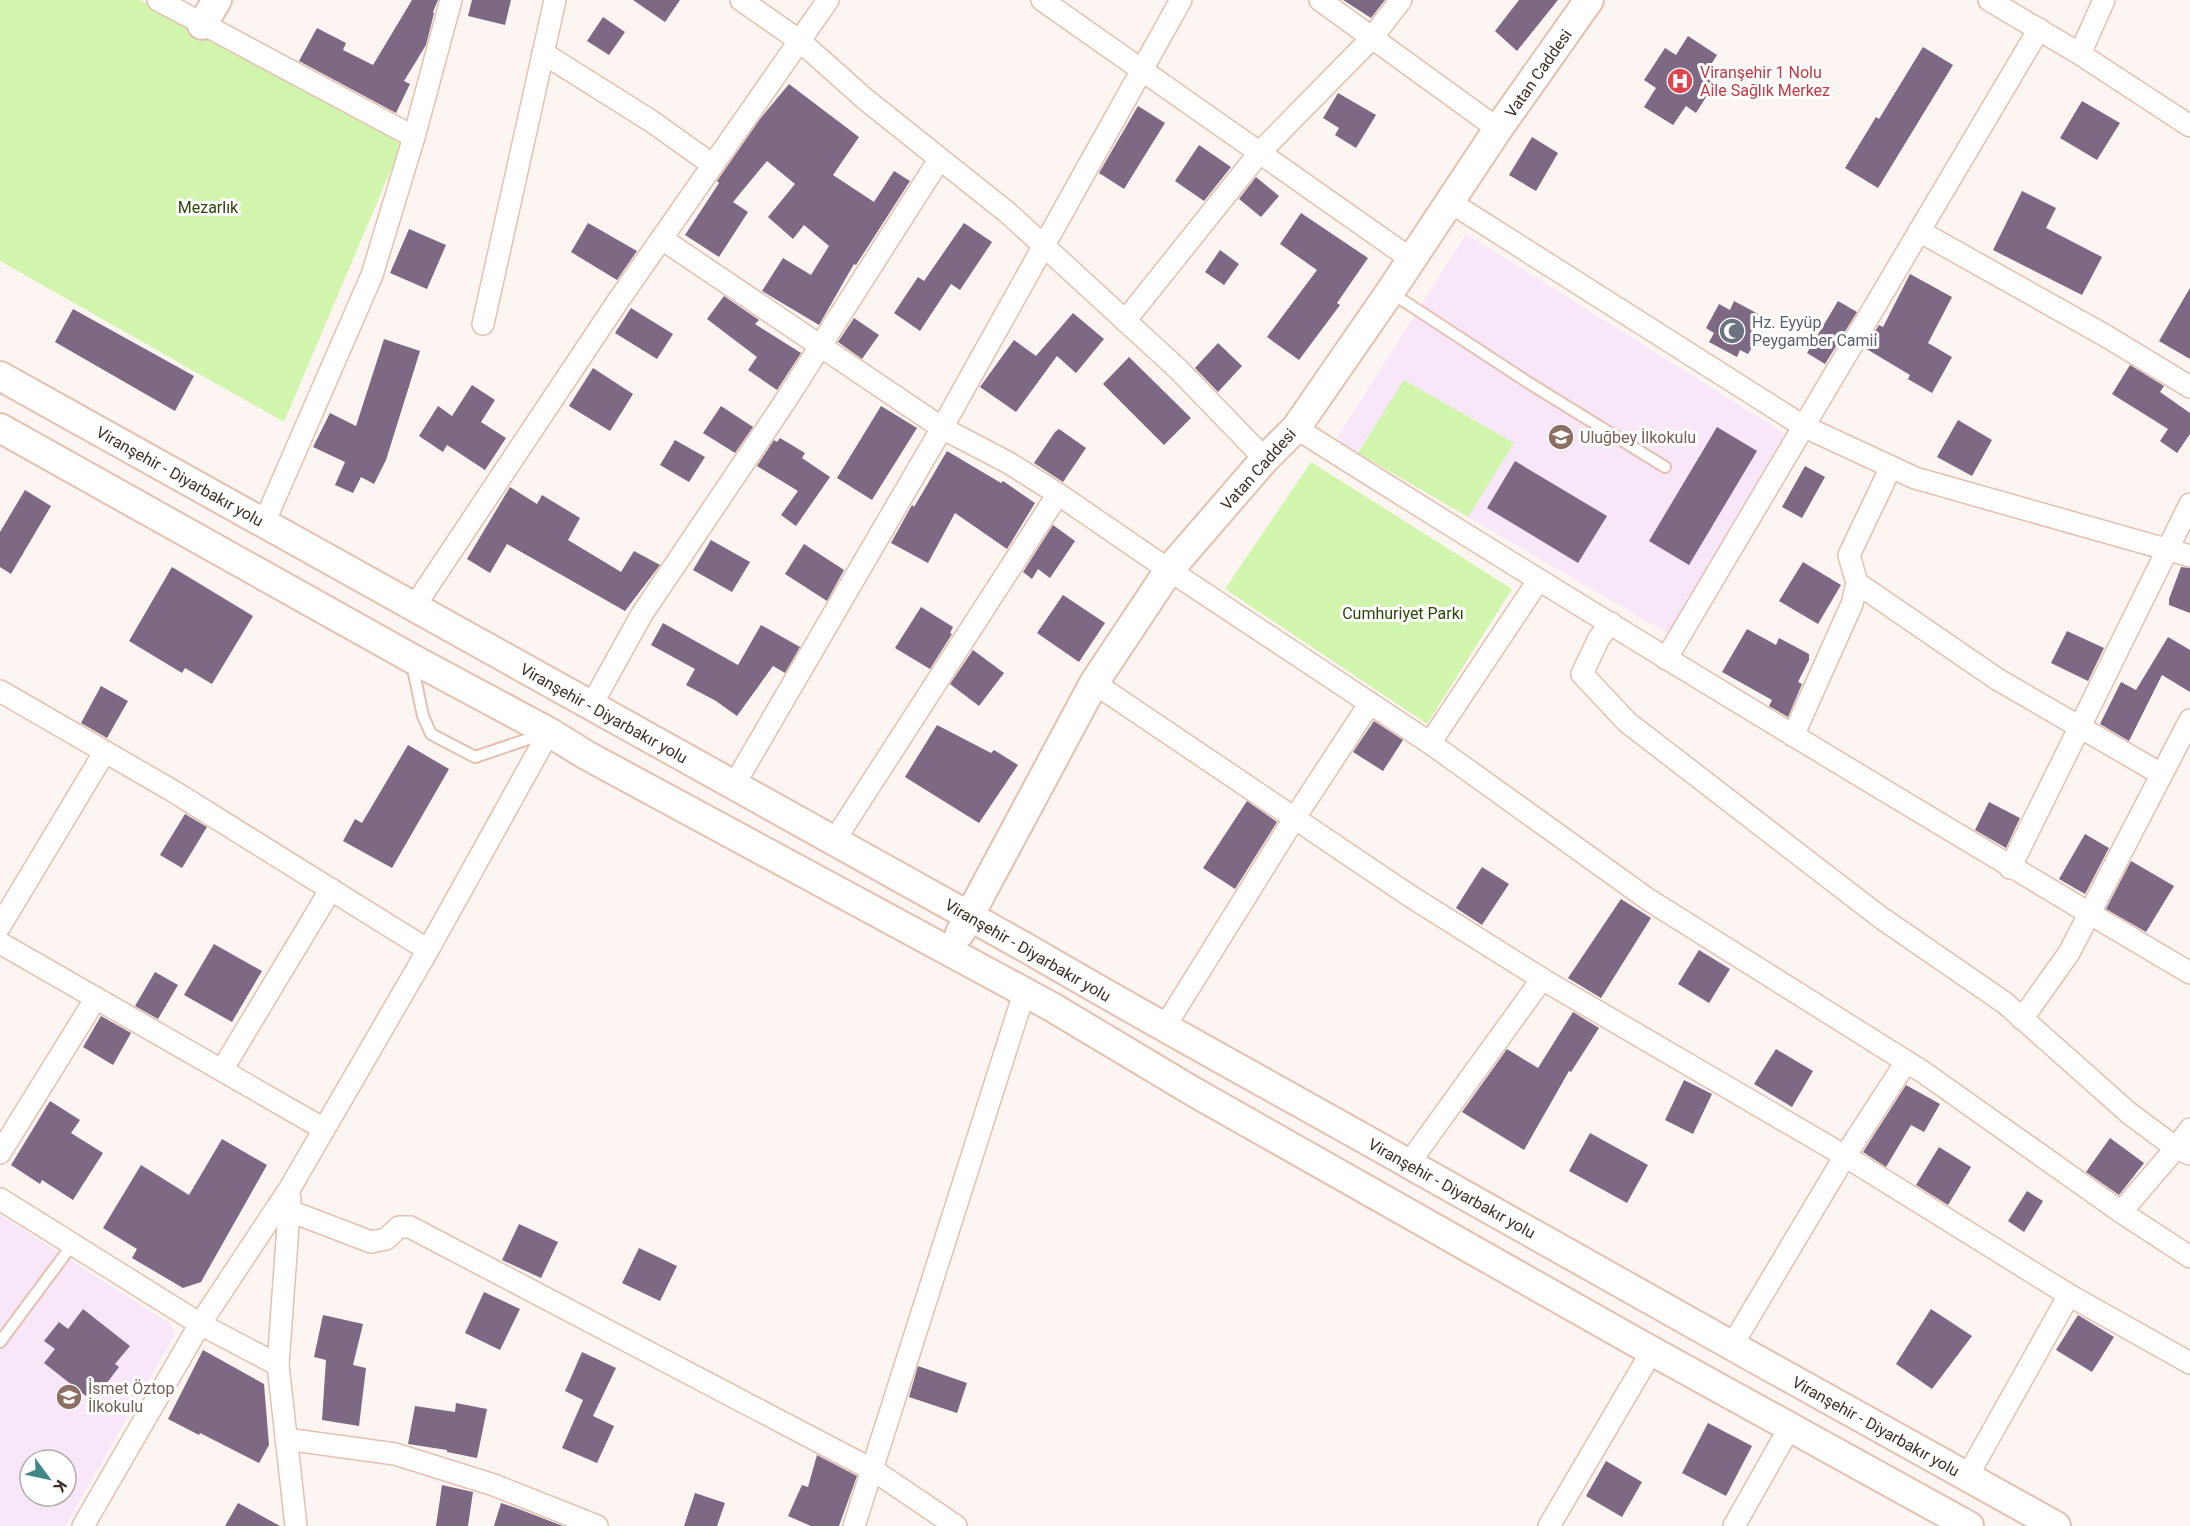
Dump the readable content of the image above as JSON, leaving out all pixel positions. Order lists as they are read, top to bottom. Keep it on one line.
{"streets":{"main road":["Vatan Caddesi","Viranşehir - Diyarbakır yolu"]},"crossings":[["Vatan Caddesi","Viranşehir - Diyarbakır yolu"]],"parks":["Mezarlık","Cumhuriyet Parkı"],"places":{"hospital":["Viranşehir 1 Nolu Aile Sağlık Merkez"],"mosque":["Hz. Eyyüp Peygamber Camii"],"school or university":["Uluğbey İlkokulu","İsmet Öztop İlkokulu"]},"north":"bottom right"}
